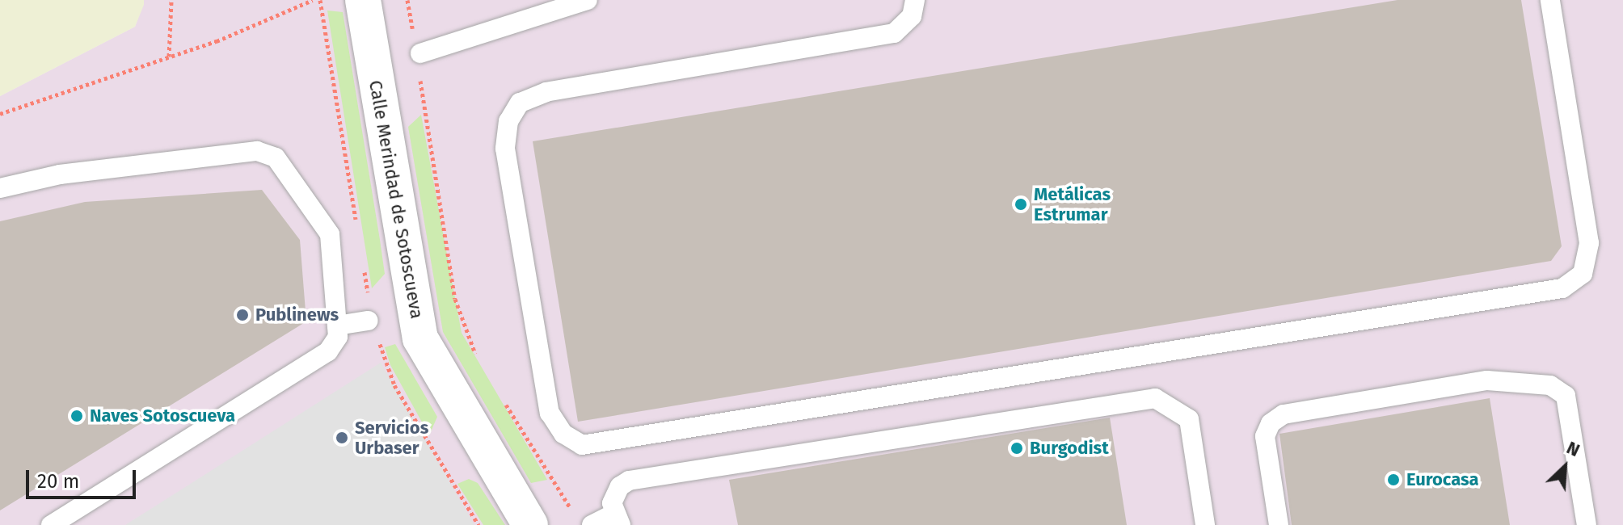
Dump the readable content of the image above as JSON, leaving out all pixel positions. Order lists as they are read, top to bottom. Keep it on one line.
{"streets":{"street":["Calle Merindad de Sotoscueva"]},"places":["Metálicas Estrumar","Publinews","Naves Sotoscueva","Servicios Urbaser","Burgodist","Eurocasa"],"scale_bar":"20 m","north":"top right"}
